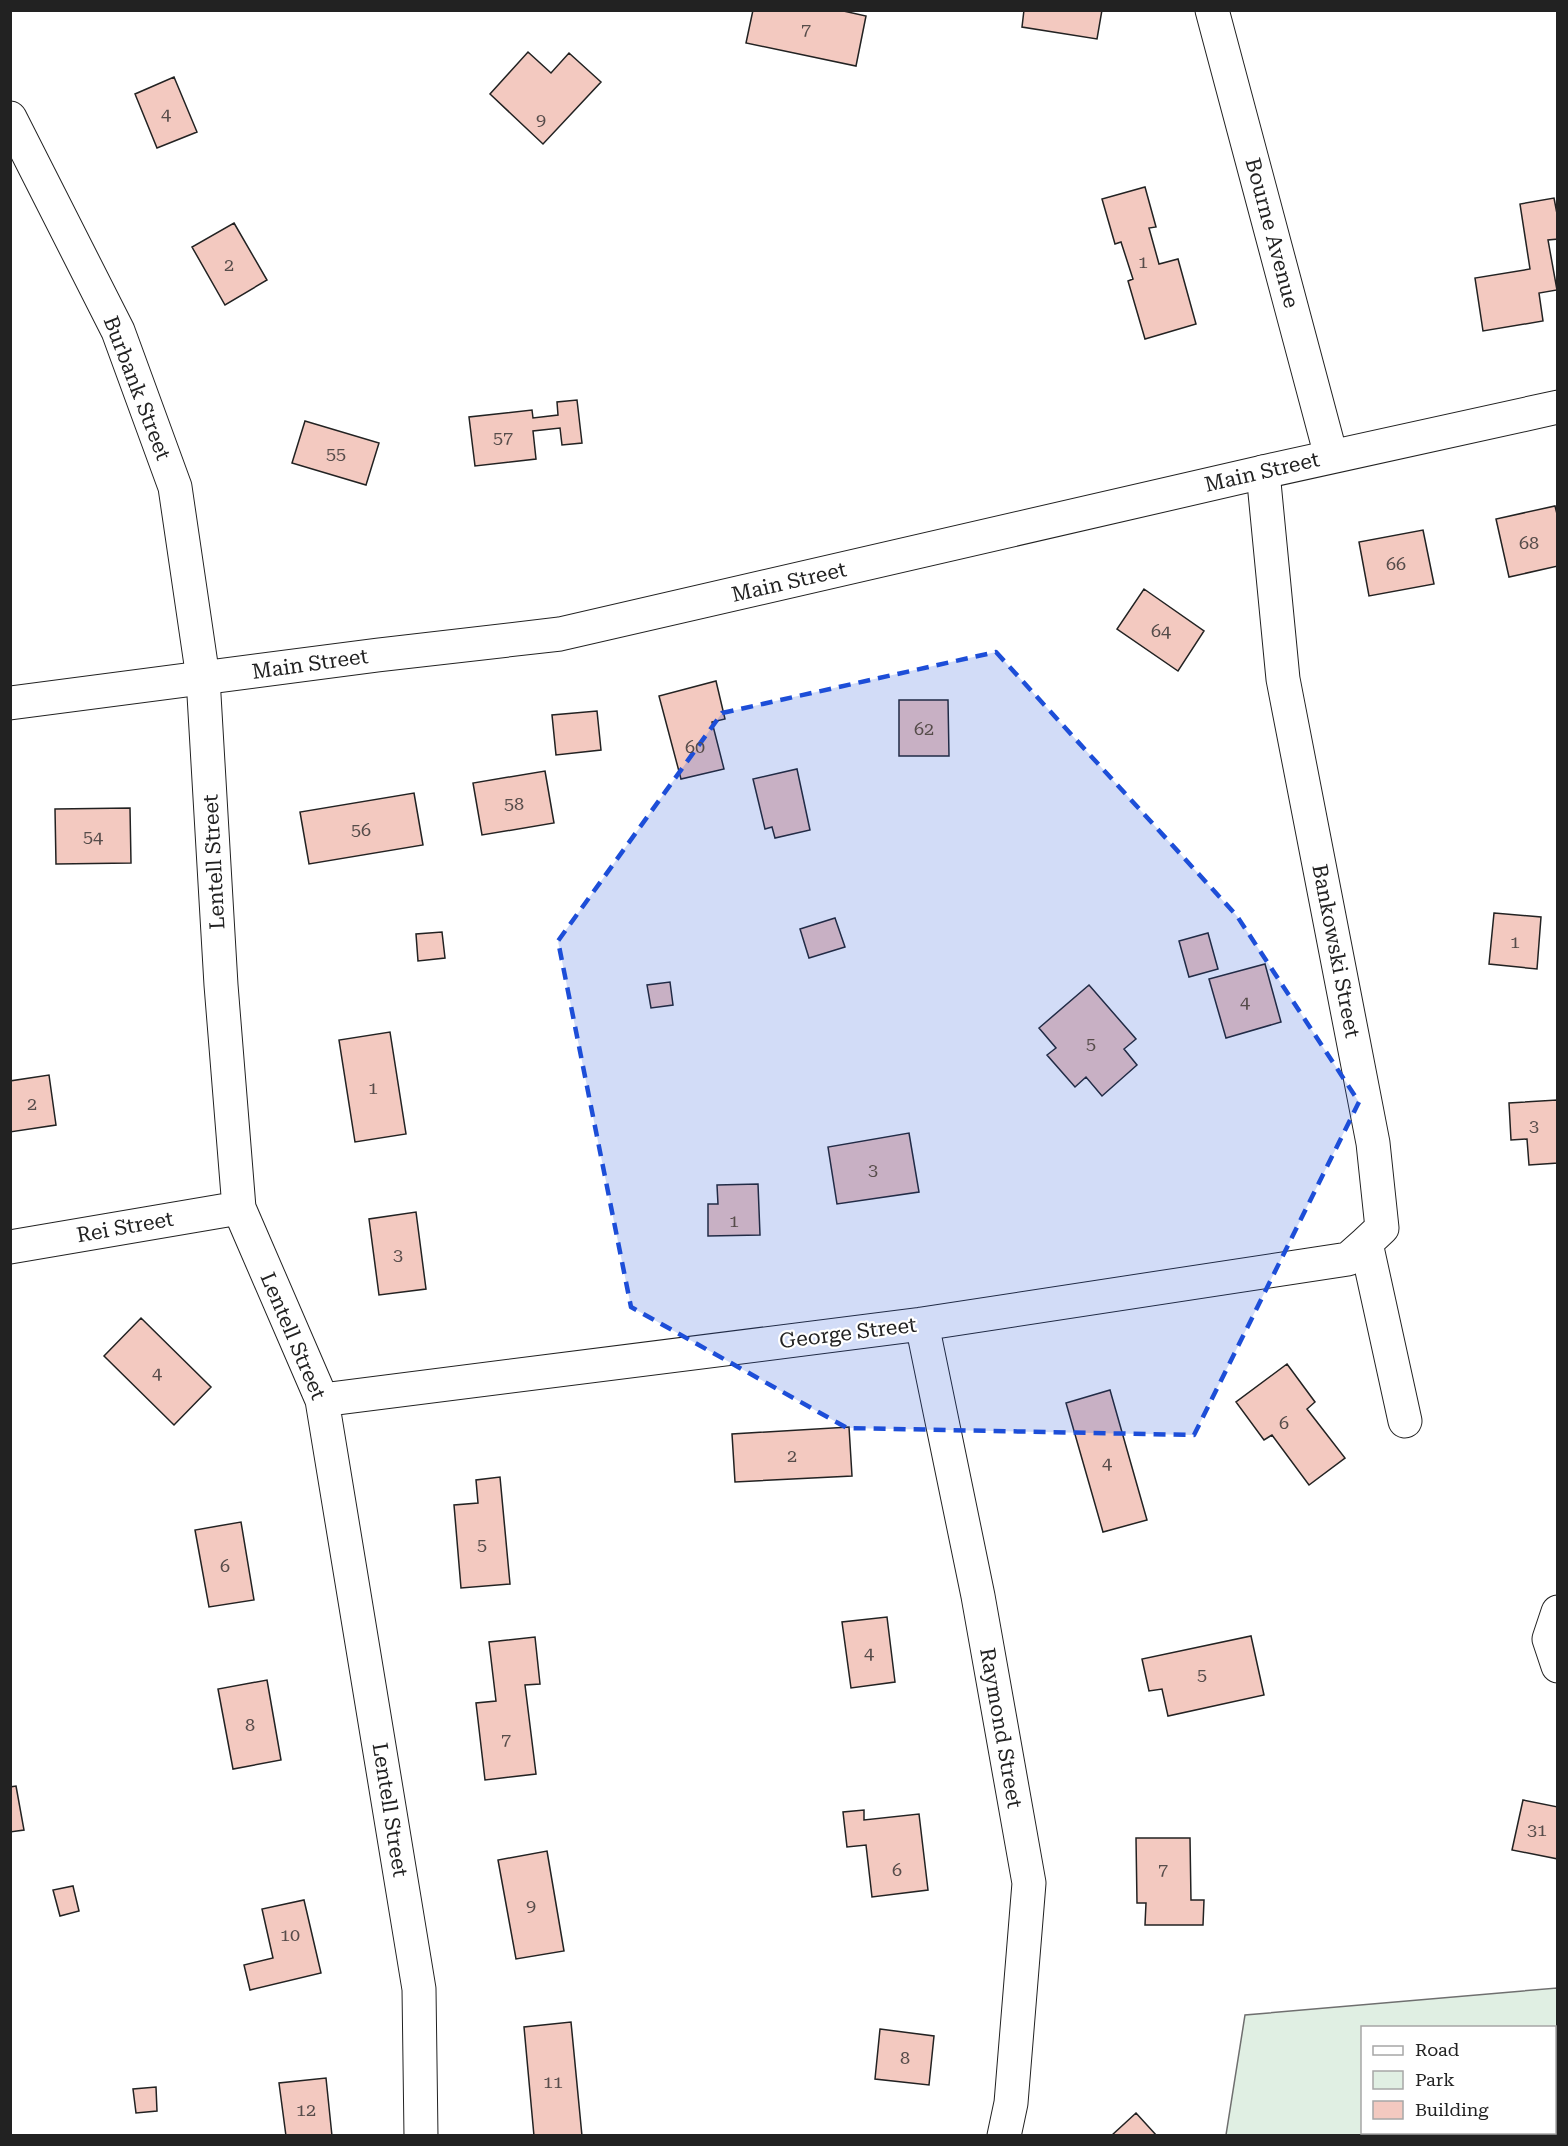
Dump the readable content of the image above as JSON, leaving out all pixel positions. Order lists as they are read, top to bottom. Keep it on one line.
{"streets":{"street":["Bourne Avenue","Burbank Street","Main Street","Lentell Street","Bankowski Street","Rei Street","George Street","Raymond Street"]},"crossings":[["Bourne Avenue","Main Street"],["Burbank Street","Main Street"],["Burbank Street","Lentell Street"],["Main Street","Lentell Street"],["Main Street","Bankowski Street"],["Lentell Street","Rei Street"],["Lentell Street","George Street"],["Bankowski Street","George Street"],["George Street","Raymond Street"]],"house_numbers":["7","4","9","1","2","57","55","68","66","64","62","60","58","56","54","1","4","5","1","2","3","3","1","3","4","6","2","4","5","6","4","5","8","7","31","6","7","9","10","8","11","12"],"legend":["Road","Park","Building"]}
